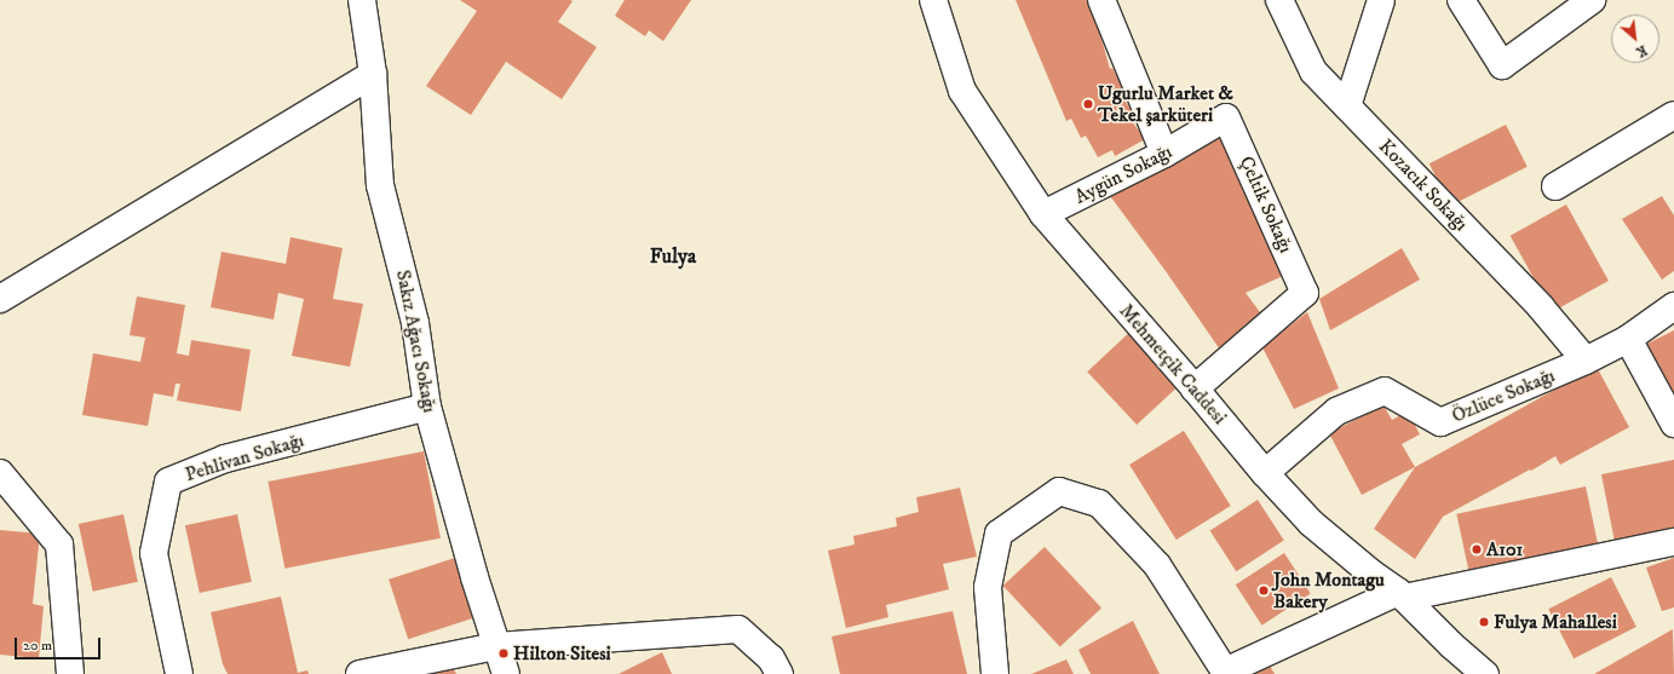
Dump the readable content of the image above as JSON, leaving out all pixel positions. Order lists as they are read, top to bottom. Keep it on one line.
{"streets":{"street":["Aygün Sokağı","Kozacık Sokağı","Çeltik Sokağı","Sakız Ağacı Sokağı","Mehmetçik Caddesi","Özlüce Sokağı","Pehlivan Sokağı"]},"crossings":[["Aygün Sokağı","Çeltik Sokağı"],["Aygün Sokağı","Mehmetçik Caddesi"],["Kozacık Sokağı","Özlüce Sokağı"],["Çeltik Sokağı","Mehmetçik Caddesi"],["Sakız Ağacı Sokağı","Pehlivan Sokağı"],["Mehmetçik Caddesi","Özlüce Sokağı"]],"districts":["Fulya"],"places":["Ugurlu Market & Tekel şarküteri","A101","John Montagu Bakery","Fulya Mahallesi","Hilton Sitesi"],"scale_bar":"20 m","north":"bottom right"}
